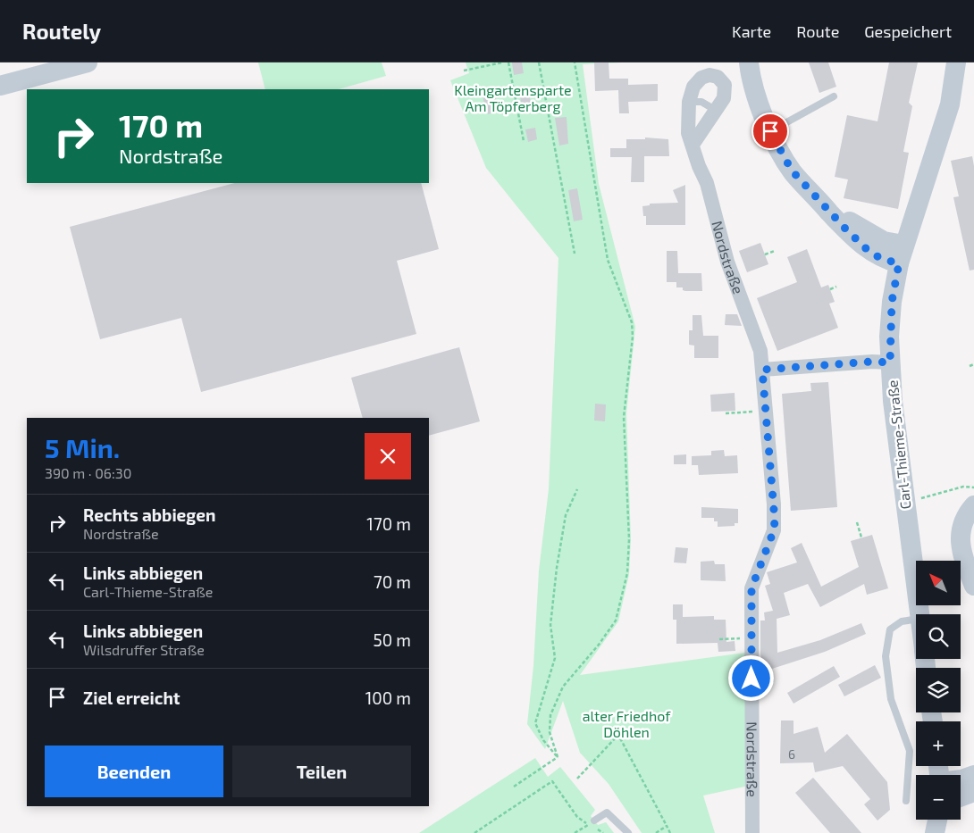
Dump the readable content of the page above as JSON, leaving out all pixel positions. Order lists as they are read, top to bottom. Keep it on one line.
{"streets":{"main road":["Carl-Thieme-Straße"],"street":["Nordstraße"]},"parks":["Kleingartensparte Am Töpferberg","alter Friedhof Döhlen"],"house_numbers":["6"],"north":"top left","page":{"header":"Routely","nav":["Karte","Route","Gespeichert"],"turn":["170 m","Nordstraße"],"heading":["5 Min.","390 m · 06:30"],"list":[{"name":"Rechts abbiegen","note":"Nordstraße","value":"170 m"},{"name":"Links abbiegen","note":"Carl-Thieme-Straße","value":"70 m"},{"name":"Links abbiegen","note":"Wilsdruffer Straße","value":"50 m"},{"name":"Ziel erreicht","value":"100 m"}],"map_buttons":["+","−"],"buttons":["Beenden","Teilen"]}}
